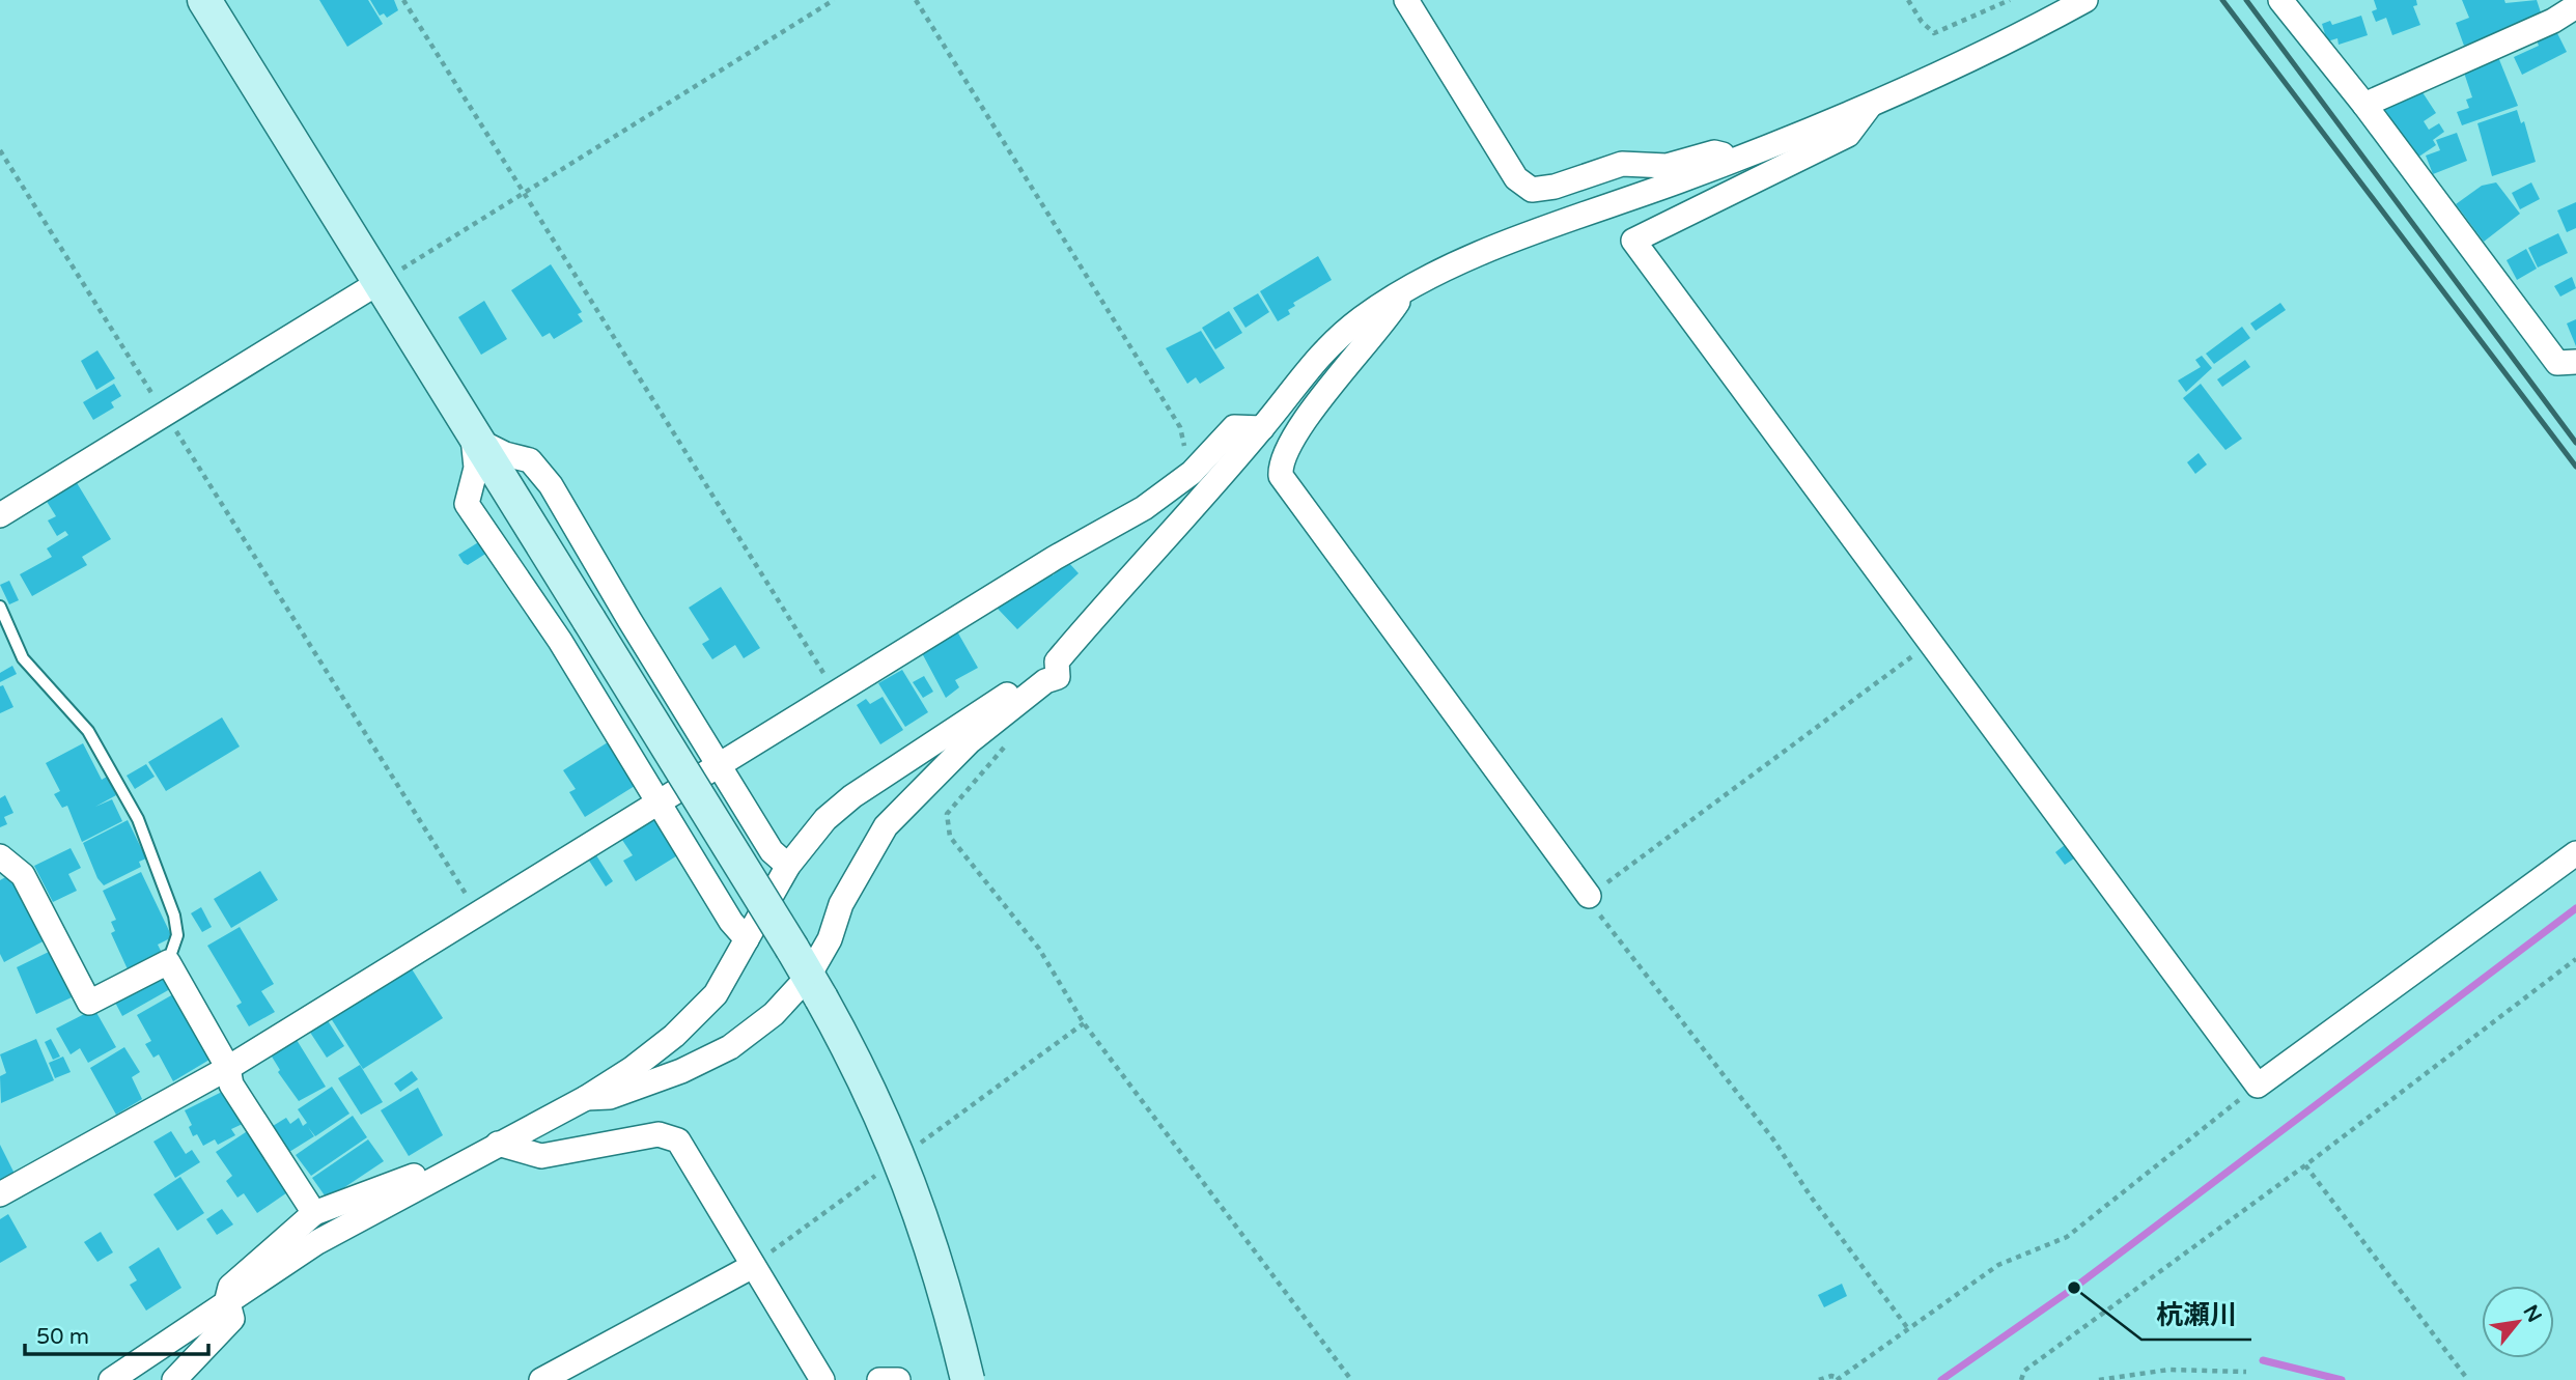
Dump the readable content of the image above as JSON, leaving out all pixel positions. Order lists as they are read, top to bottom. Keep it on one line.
{"places":["杭瀬川"],"scale_bar":"50 m","north":"top right"}
